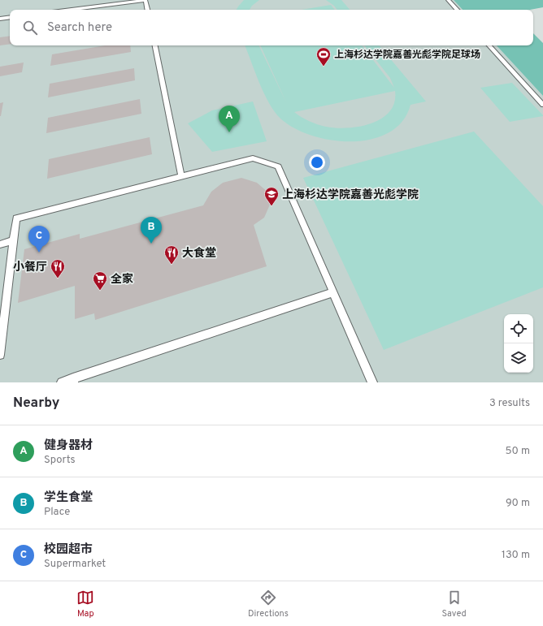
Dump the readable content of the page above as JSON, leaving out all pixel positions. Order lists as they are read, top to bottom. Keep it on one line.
{"places":{"sports":["上海杉达学院嘉善光彪学院足球场"],"school or university":["上海杉达学院嘉善光彪学院"],"restaurant":["大食堂","小餐厅"],"supermarket":["全家"]},"page":{"search":"Search here","pins":["A","B","C"],"heading":["Nearby","3 results"],"list":[{"mark":"A","name":"健身器材","note":"Sports","value":"50 m"},{"mark":"B","name":"学生食堂","note":"Place","value":"90 m"},{"mark":"C","name":"校园超市","note":"Supermarket","value":"130 m"}],"nav":["Map","Directions","Saved"]}}
